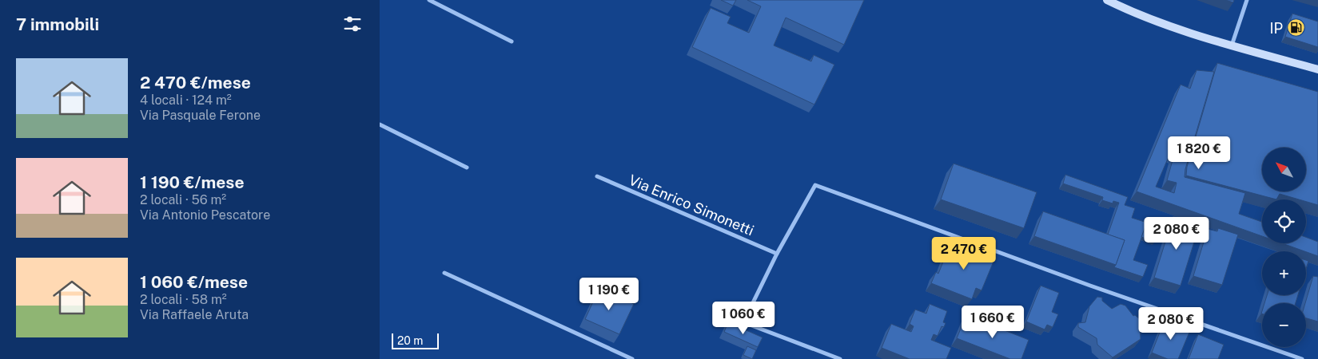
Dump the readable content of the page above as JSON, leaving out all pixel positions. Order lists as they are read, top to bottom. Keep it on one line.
{"streets":{"street":["Via Enrico Simonetti"]},"places":{"fuel station":["IP"]},"scale_bar":"20 m","north":"top left","page":{"heading":"7 immobili","list":[{"name":"2 470 €/mese","note":"4 locali · 124 m² · Via Pasquale Ferone"},{"name":"1 190 €/mese","note":"2 locali · 56 m² · Via Antonio Pescatore"},{"name":"1 060 €/mese","note":"2 locali · 58 m² · Via Raffaele Aruta"}],"price":["1 820 €","2 080 €","2 470 €","1 190 €","1 060 €","1 660 €","2 080 €"],"map_buttons":["+","−"],"scale":"20 m"}}
